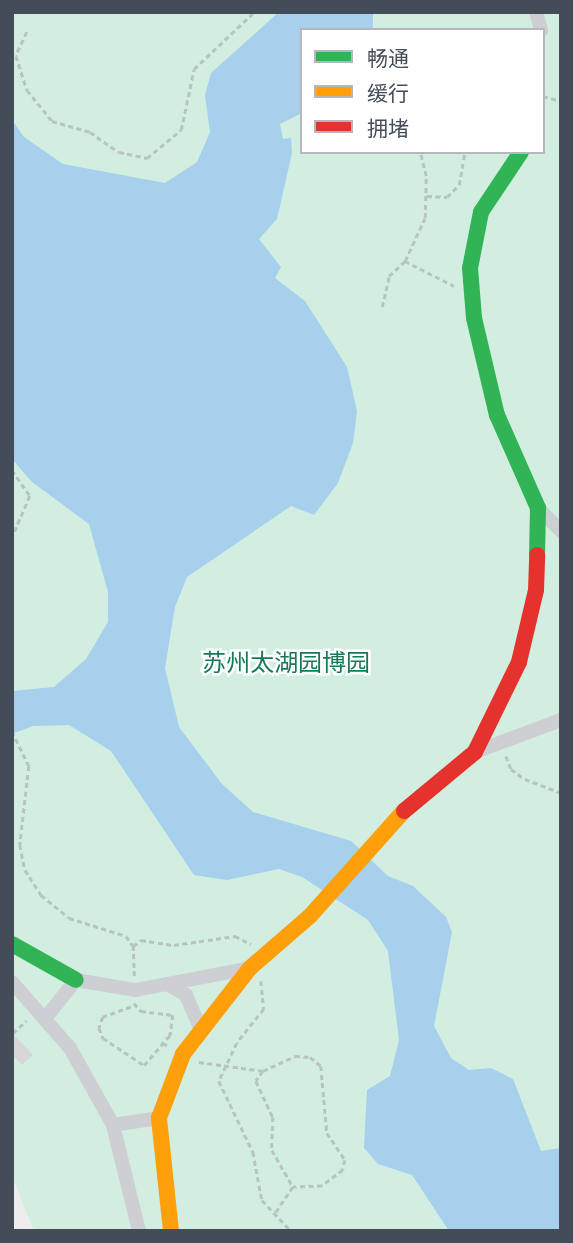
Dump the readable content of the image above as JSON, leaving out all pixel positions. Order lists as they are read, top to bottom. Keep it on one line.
{"parks":["苏州太湖园博园"],"legend":["畅通","缓行","拥堵"]}
